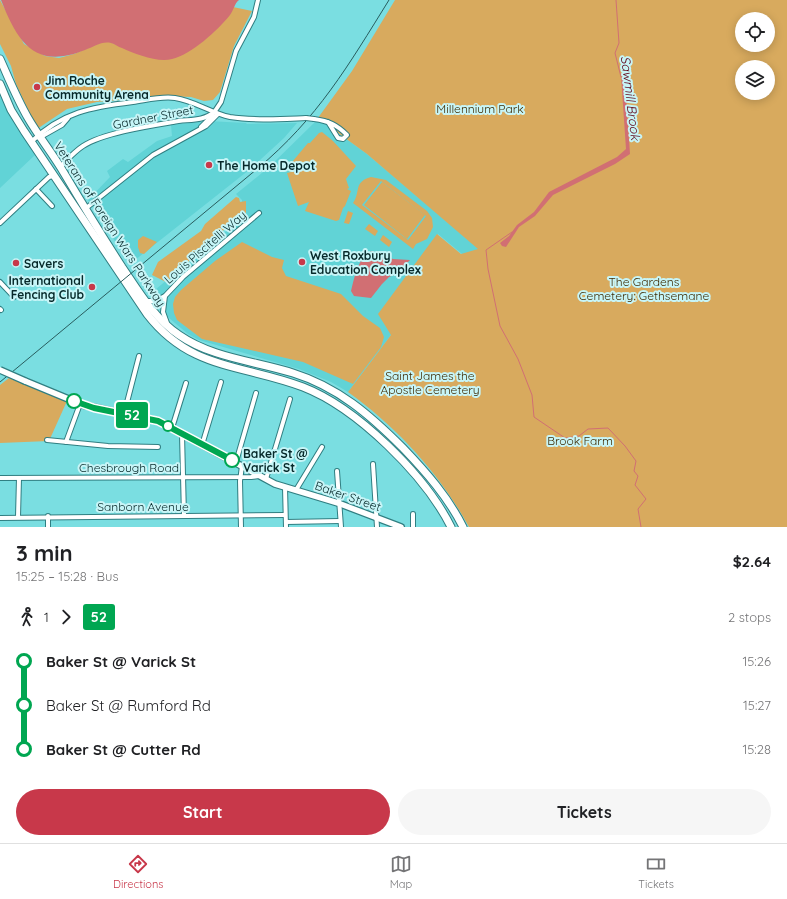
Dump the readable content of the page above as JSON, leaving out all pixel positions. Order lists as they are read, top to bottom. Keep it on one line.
{"streets":{"highway":["Veterans of Foreign Wars Parkway"],"street":["Gardner Street","Louis Piscitelli Way","Chesbrough Road","Baker Street","Sanborn Avenue"]},"crossings":[["Gardner Street","Veterans of Foreign Wars Parkway"],["Veterans of Foreign Wars Parkway","Louis Piscitelli Way"],["Chesbrough Road","Baker Street"]],"water":["Sawmill Brook"],"parks":["Millennium Park","The Gardens Cemetery: Gethsemane","Saint James the Apostle Cemetery","Brook Farm"],"places":["Jim Roche Community Arena","The Home Depot","West Roxbury Education Complex","Savers","International Fencing Club","Baker St @ Varick St"],"lines":["bus line 52"],"page":{"on_map":"52","heading":["3 min","15:25 – 15:28 · Bus","$2.64"],"legs":["1","52","2 stops"],"list":[{"name":"Baker St @ Varick St","value":"15:26"},{"name":"Baker St @ Rumford Rd","value":"15:27"},{"name":"Baker St @ Cutter Rd","value":"15:28"}],"buttons":["Start","Tickets"],"tabs":["Directions","Map","Tickets"]}}
